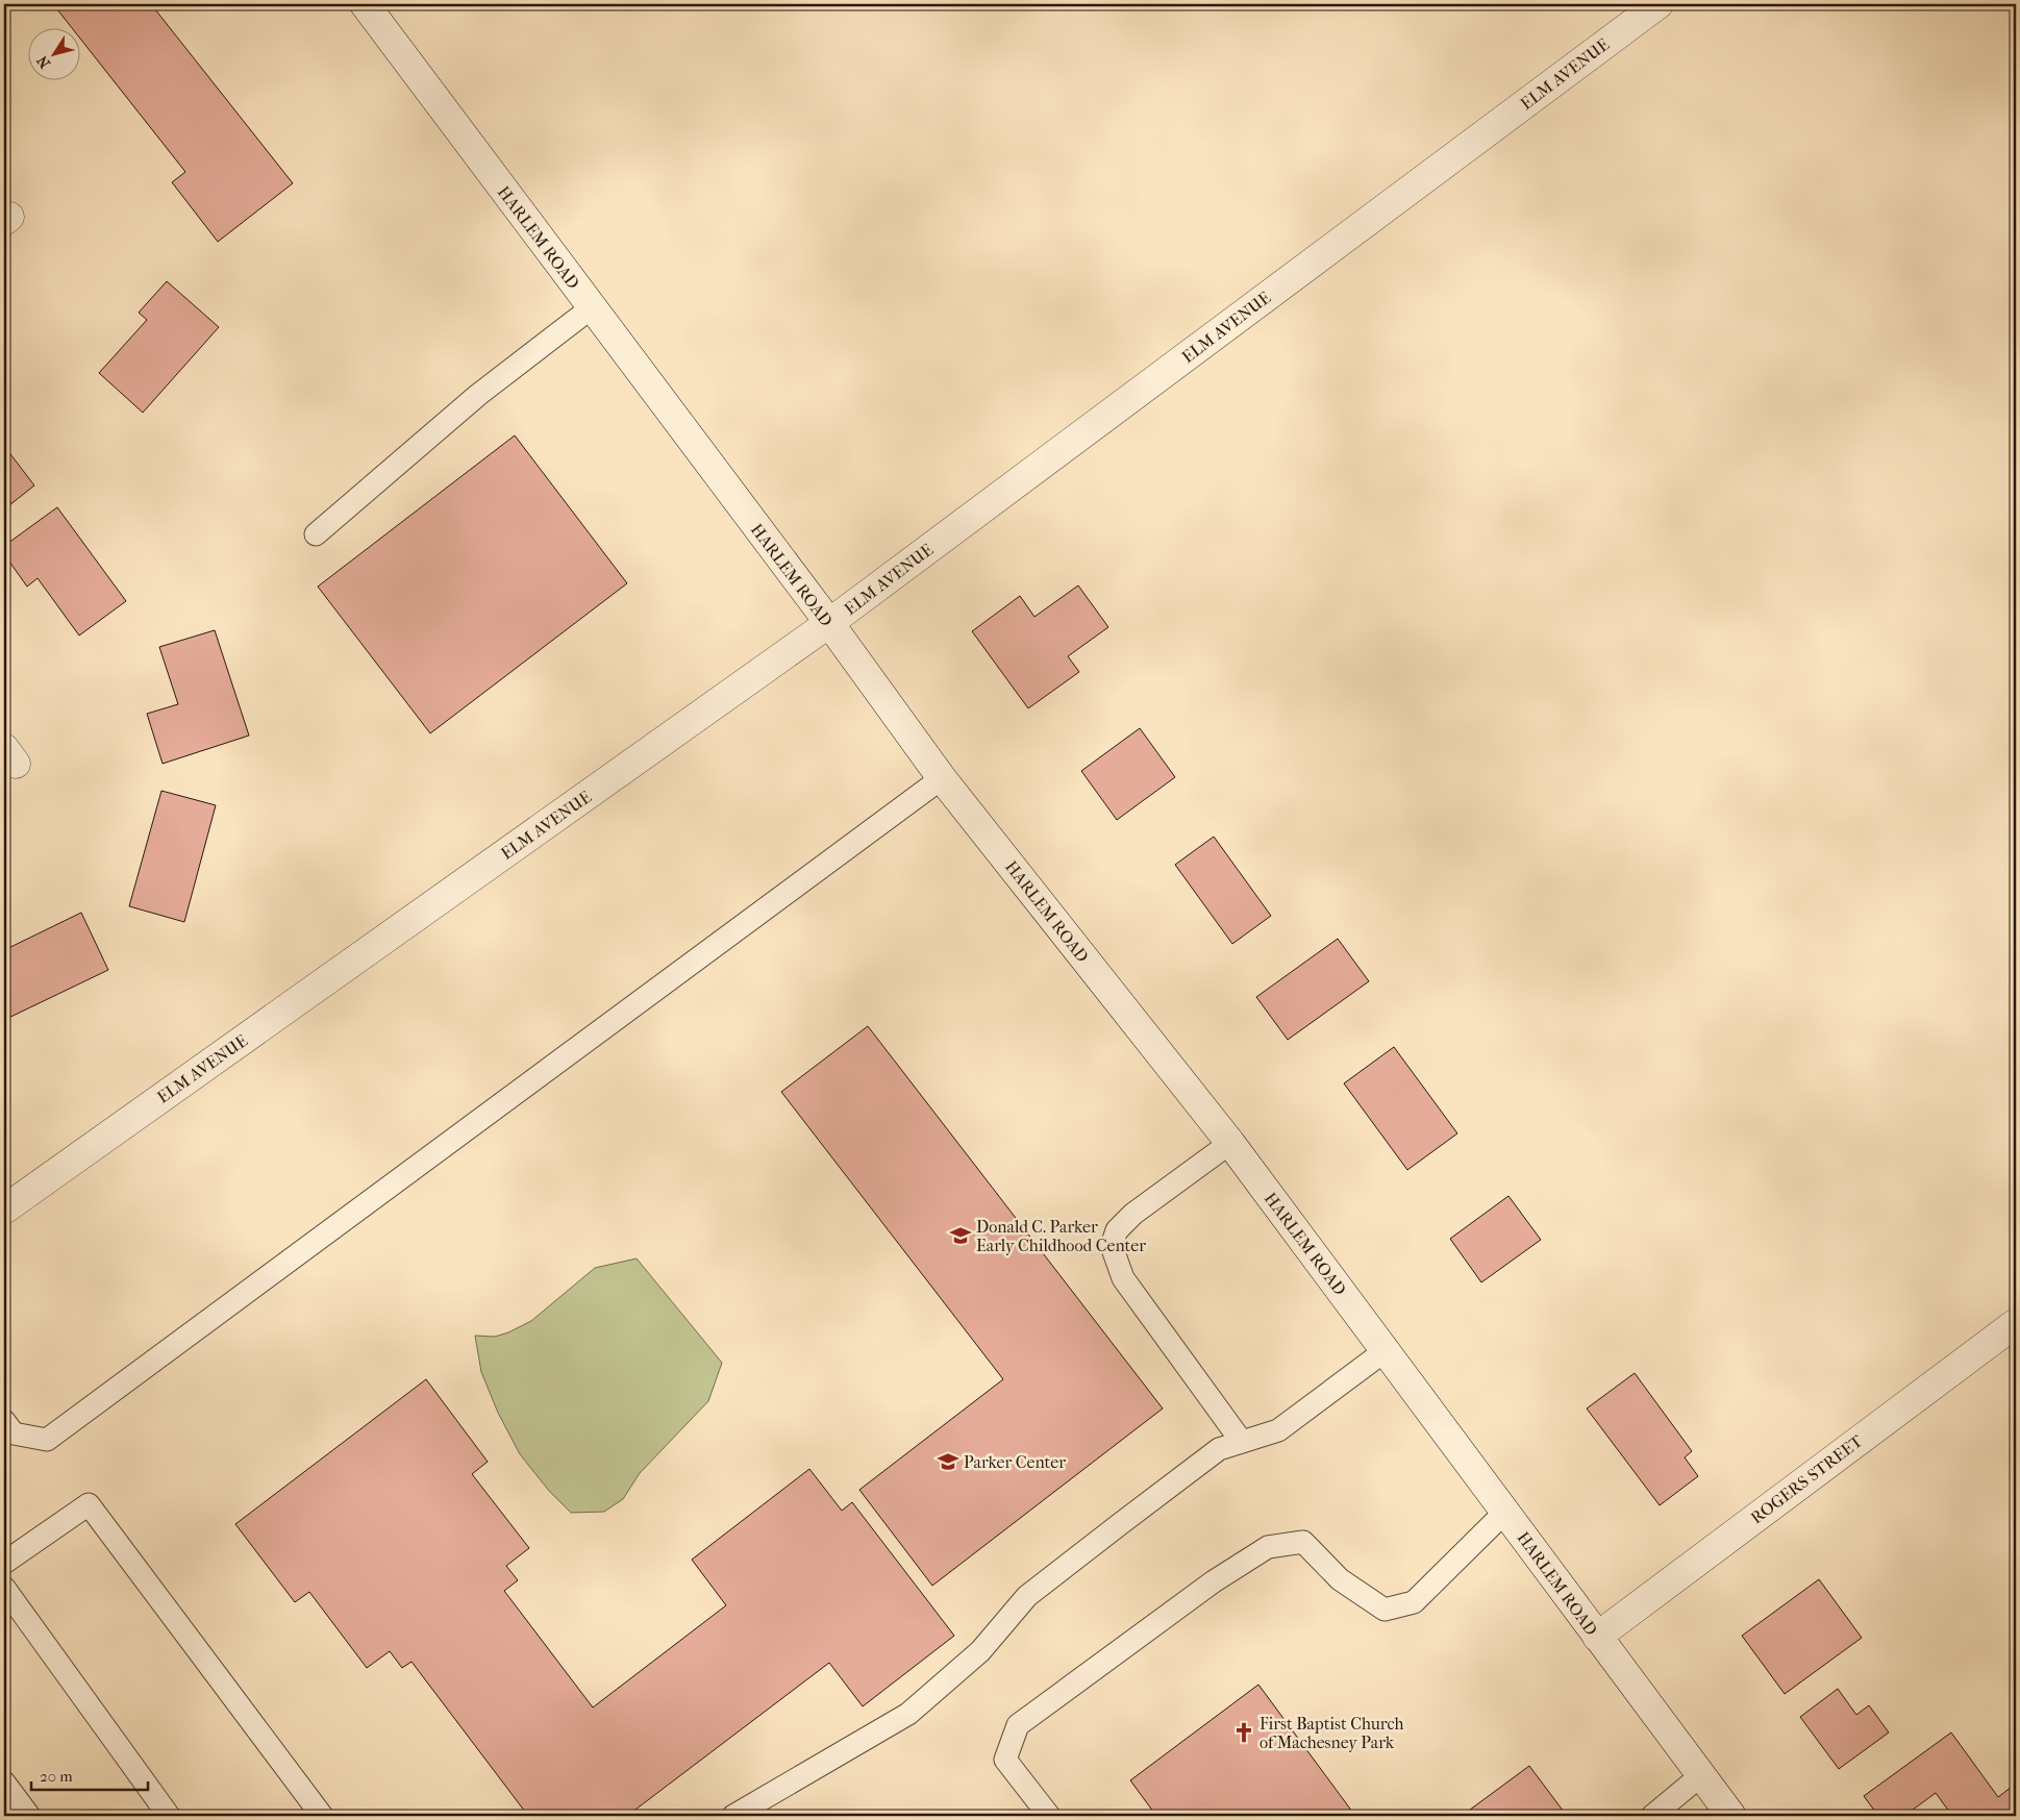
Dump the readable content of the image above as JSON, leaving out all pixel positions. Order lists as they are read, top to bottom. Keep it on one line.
{"streets":{"street":["ELM AVENUE","HARLEM ROAD","ROGERS STREET"]},"crossings":[["ELM AVENUE","HARLEM ROAD"],["HARLEM ROAD","ROGERS STREET"]],"places":{"school or university":["Donald C. Parker Early Childhood Center","Parker Center"],"church":["First Baptist Church of Machesney Park"]},"scale_bar":"20 m","north":"bottom left"}
